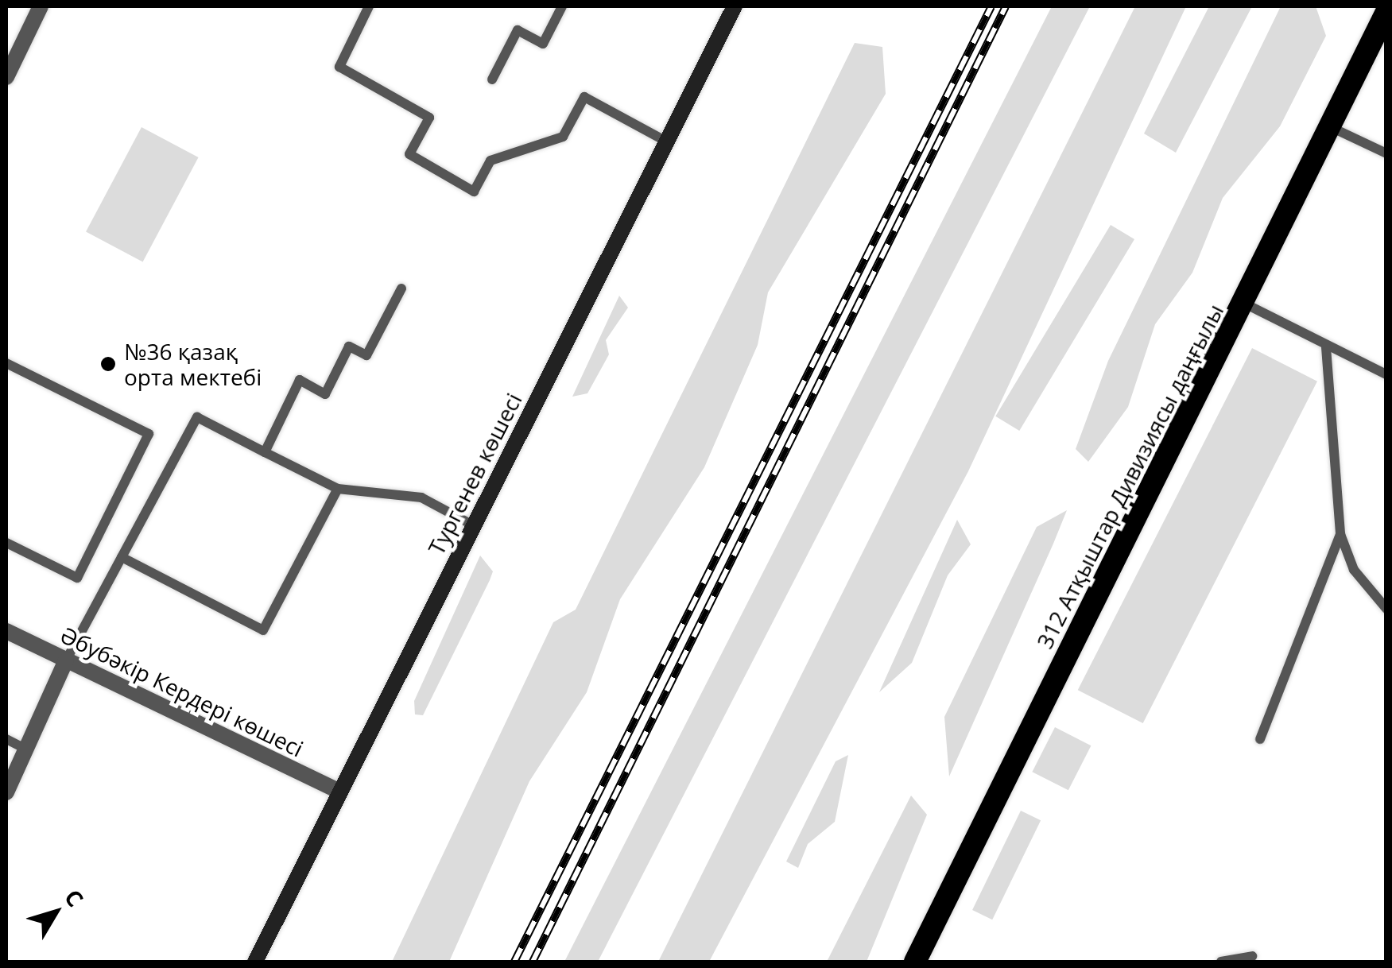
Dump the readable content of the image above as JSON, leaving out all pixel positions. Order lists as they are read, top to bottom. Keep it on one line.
{"streets":{"highway":["312 Атқыштар Дивизиясы даңғылы"],"main road":["Тургенев көшесі"],"street":["Әбубәкір Кердері көшесі"]},"crossings":[["Тургенев көшесі","Әбубәкір Кердері көшесі"]],"places":["№36 қазақ орта мектебі"],"north":"top right"}
